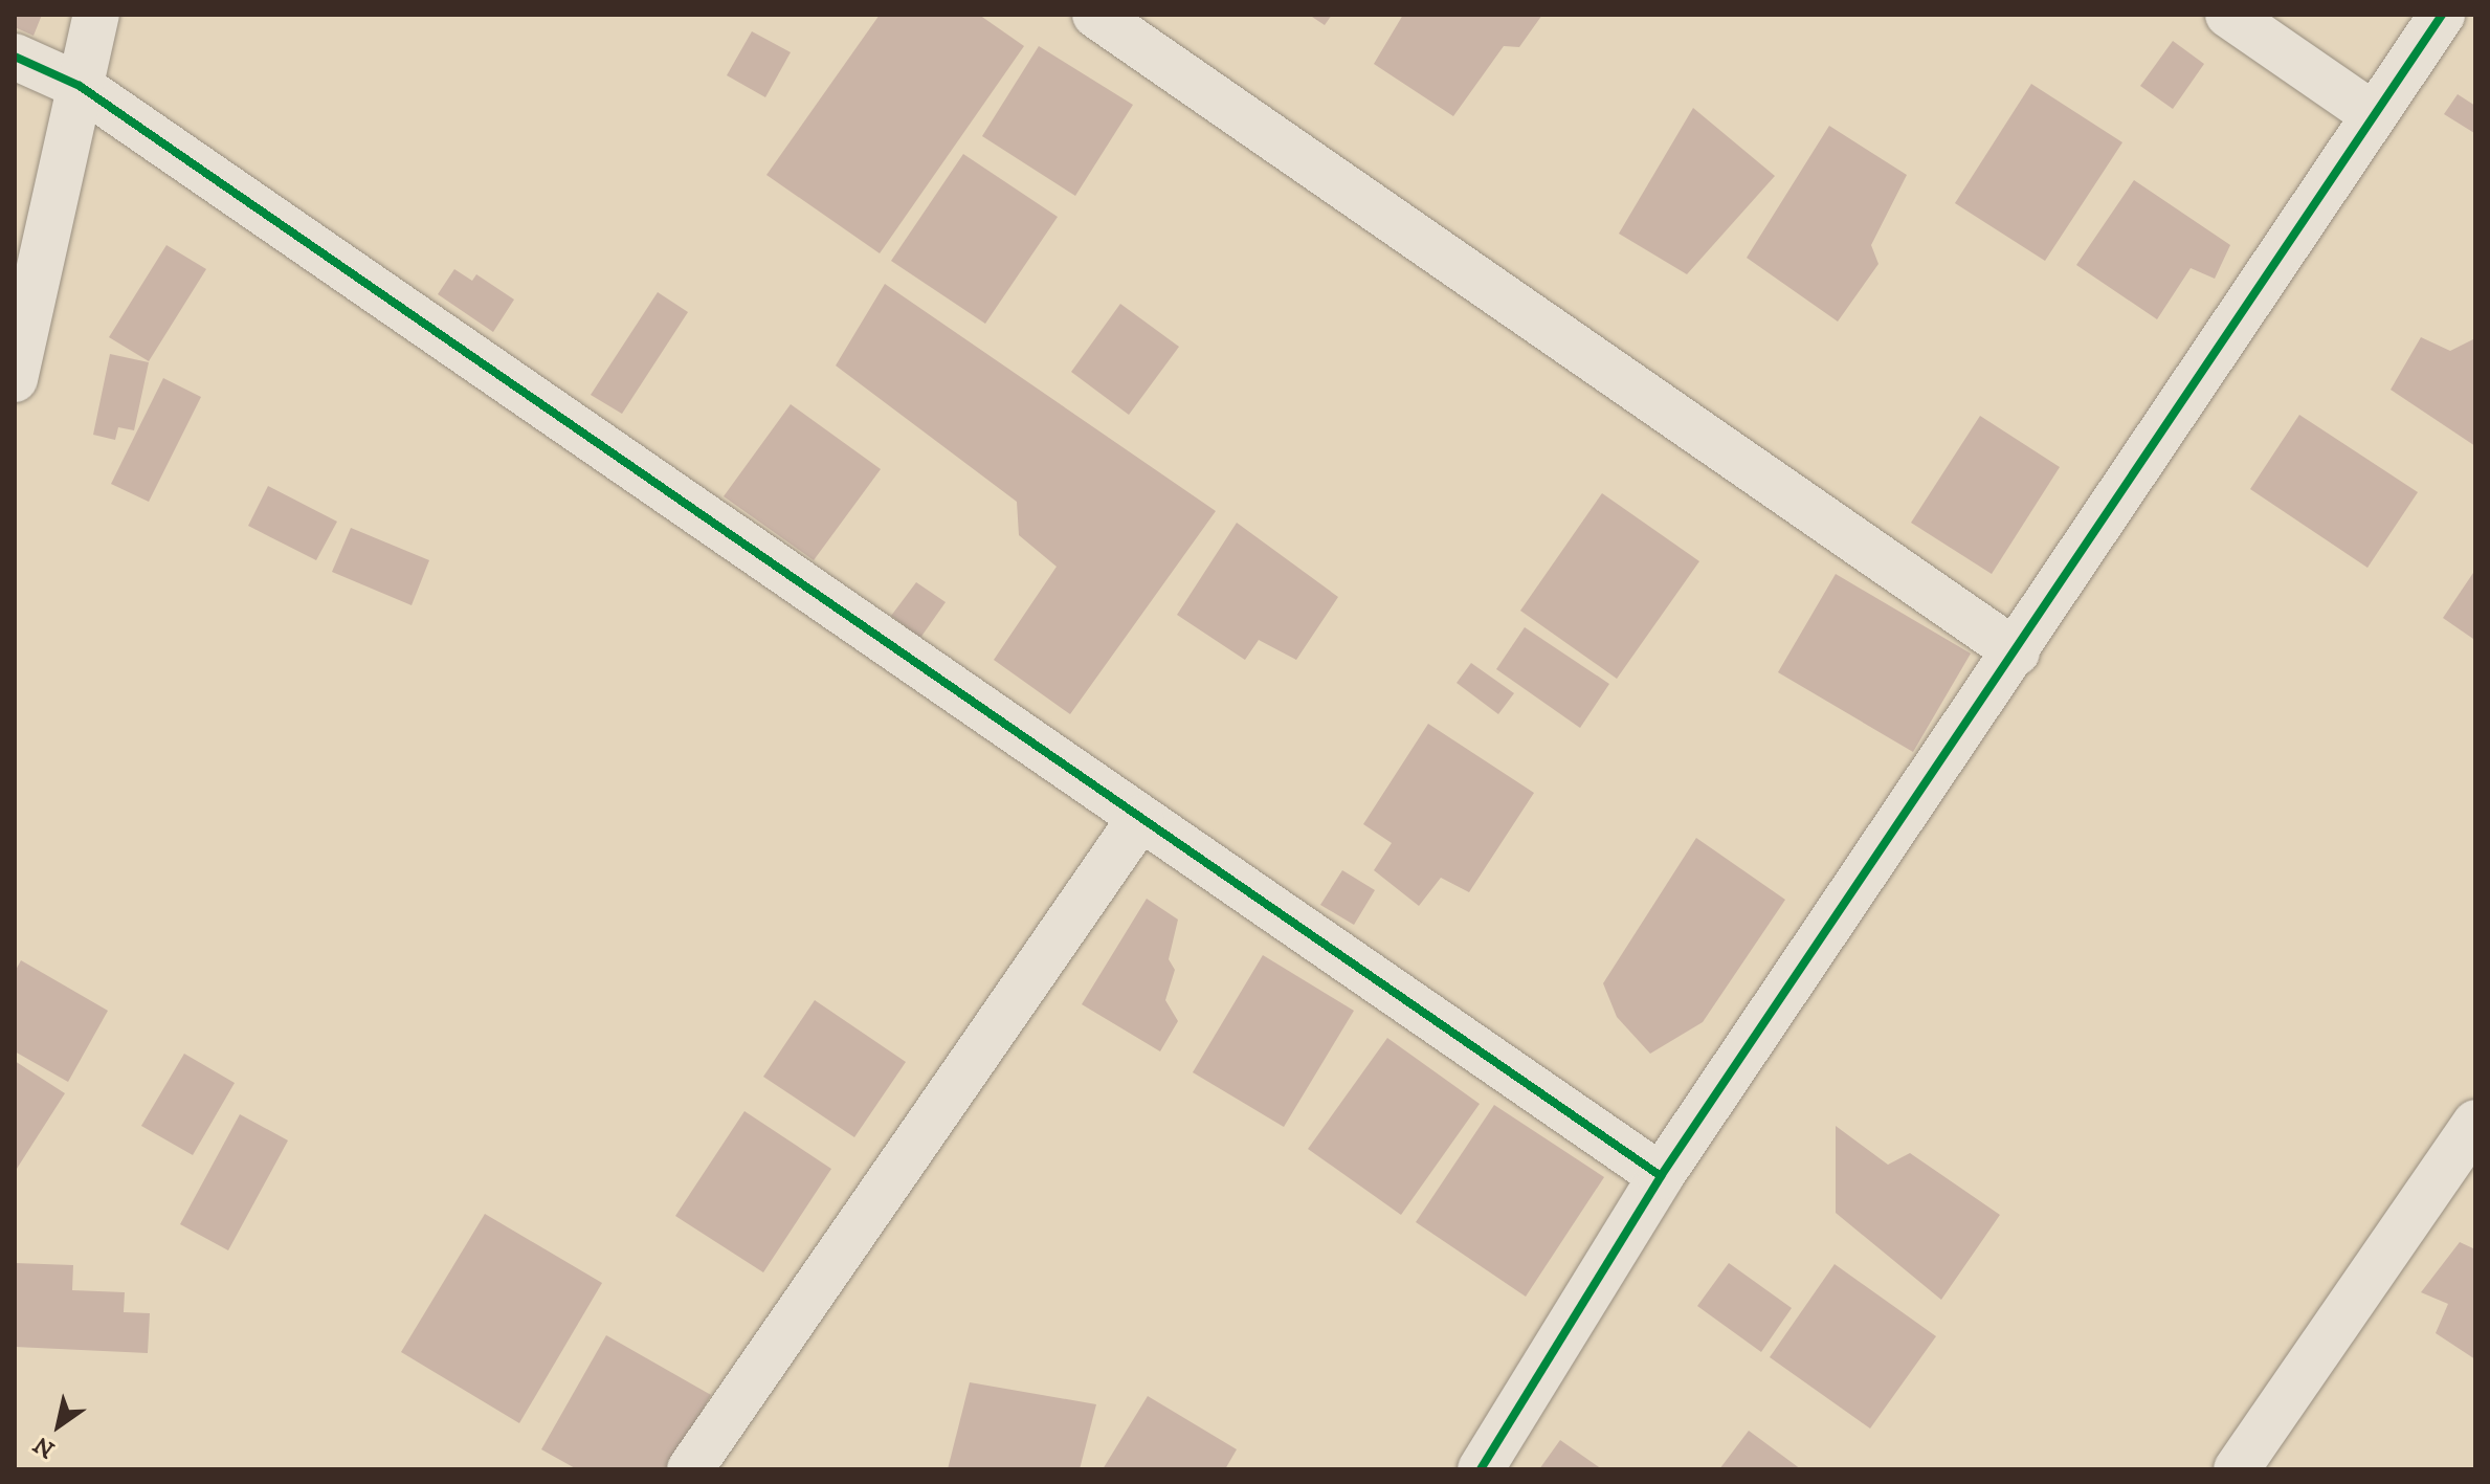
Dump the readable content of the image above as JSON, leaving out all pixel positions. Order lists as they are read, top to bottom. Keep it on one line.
{"north":"bottom left"}
